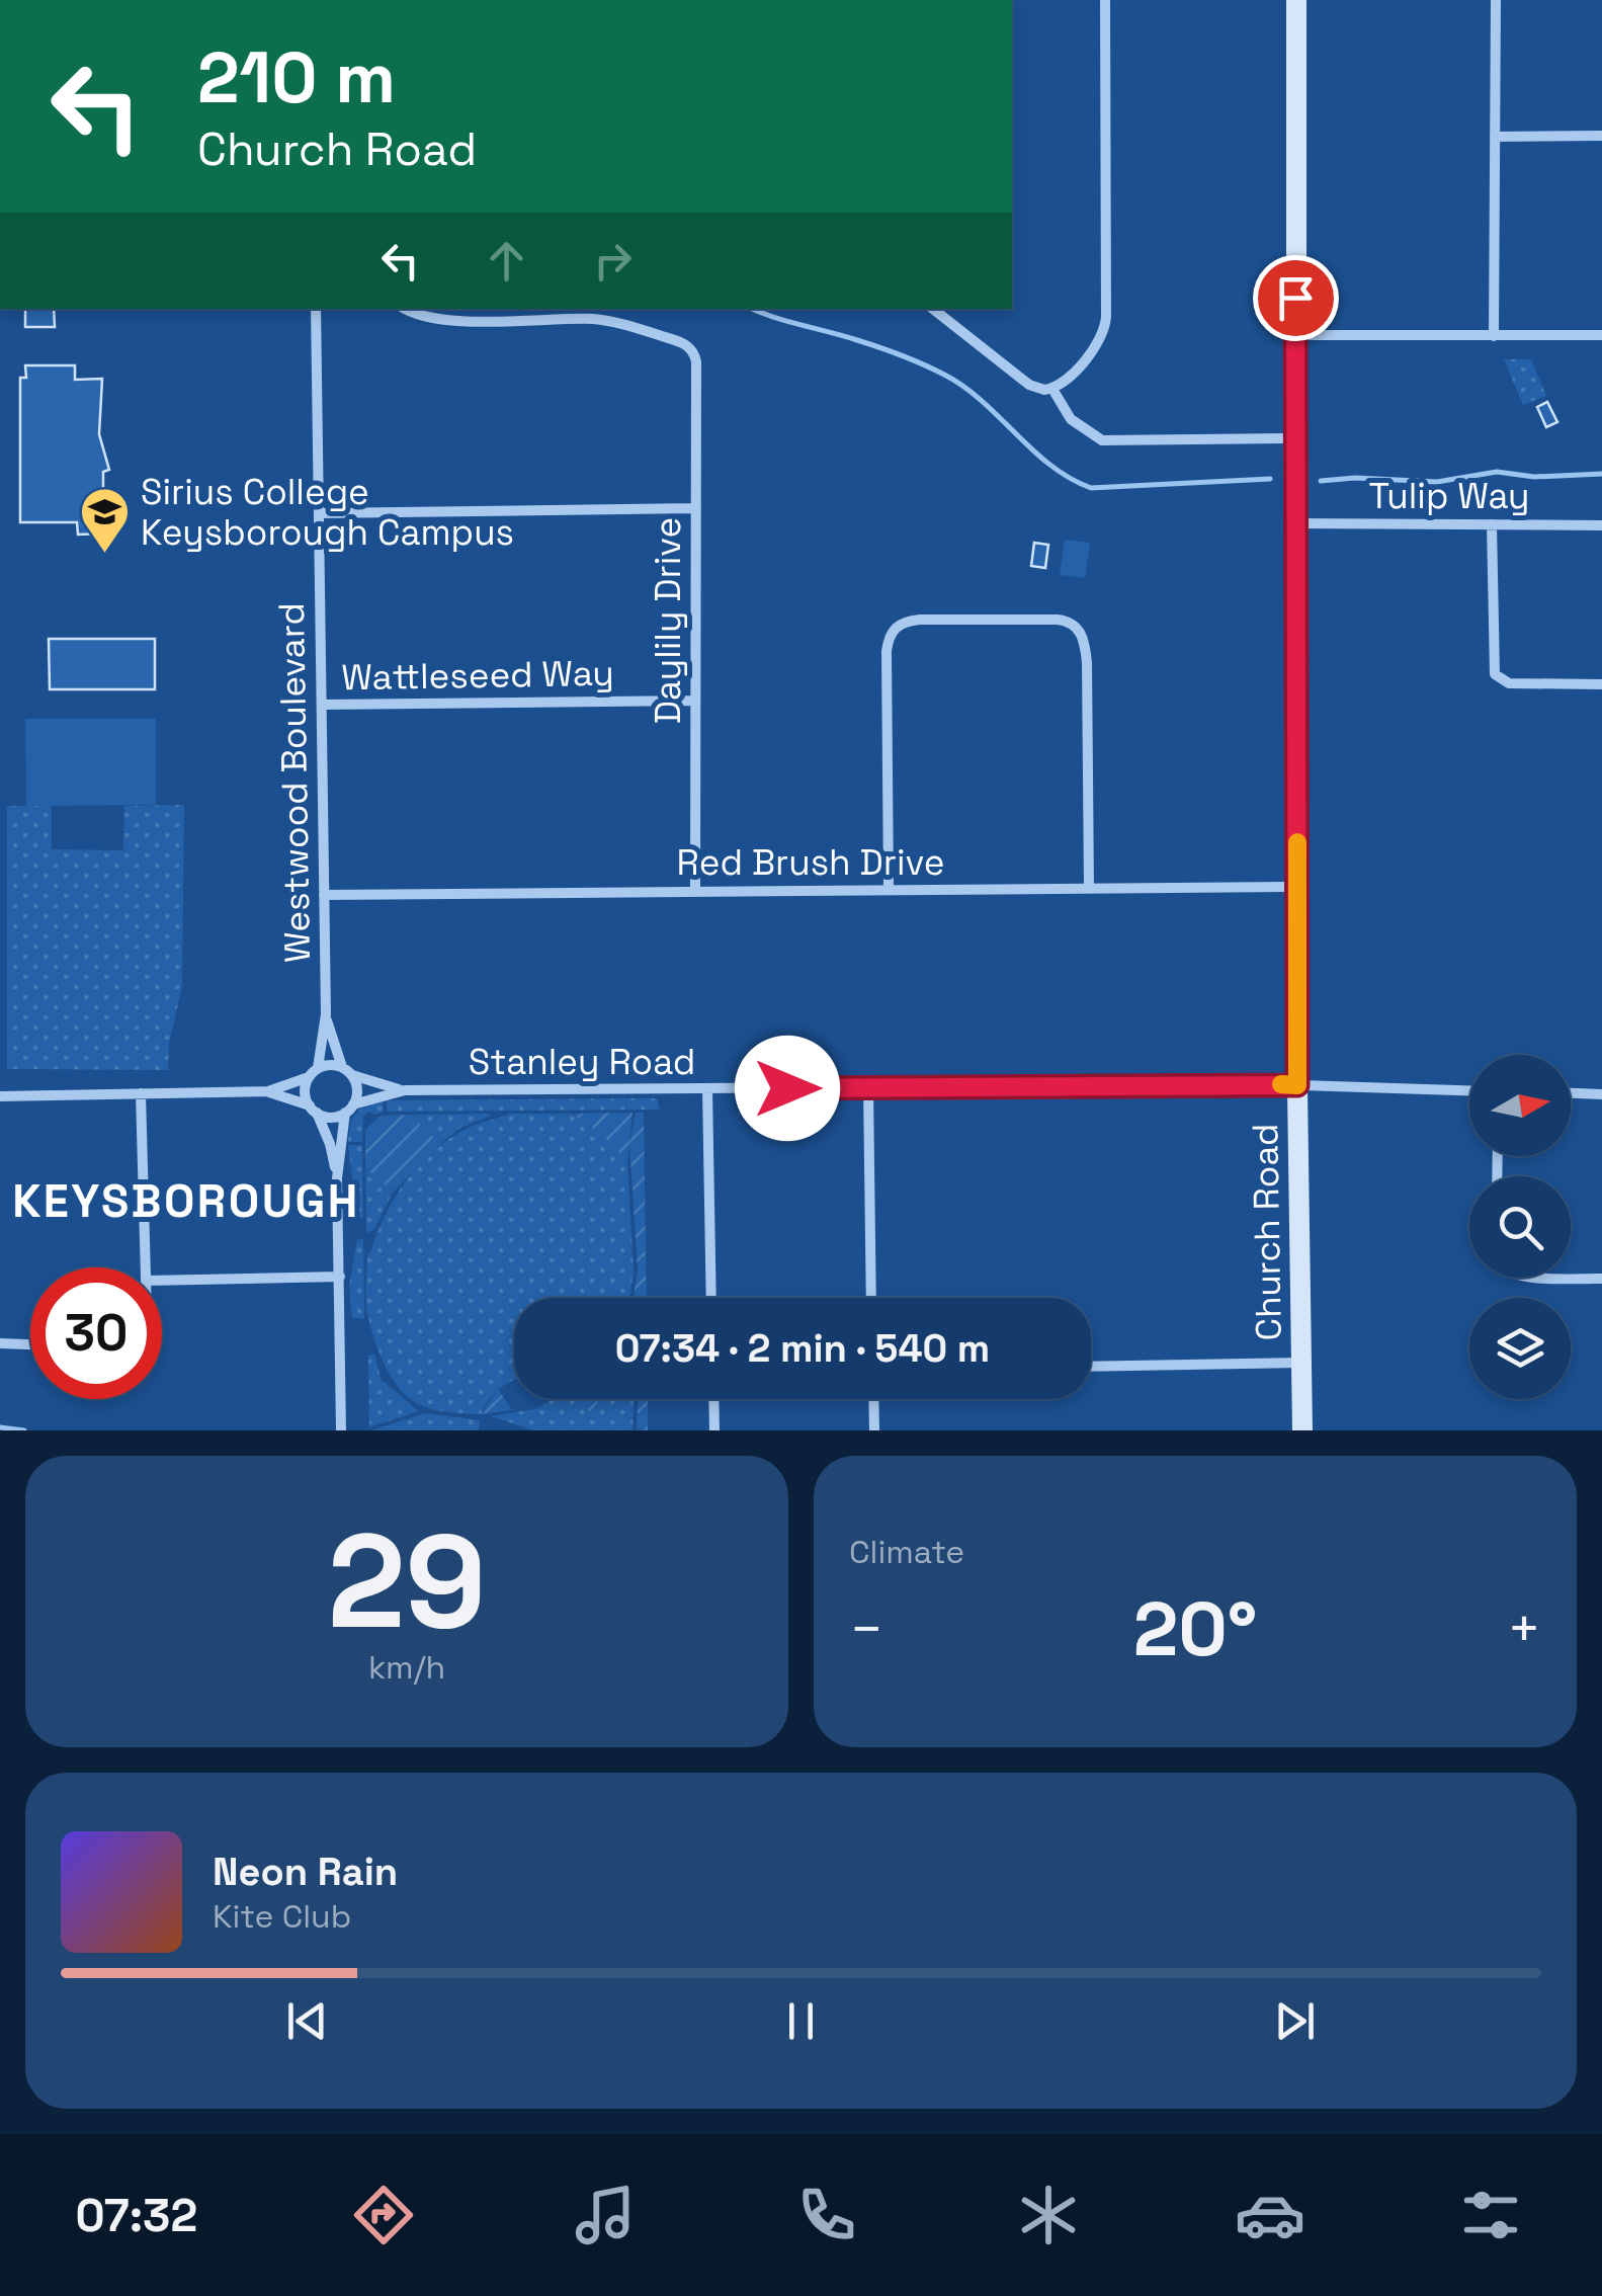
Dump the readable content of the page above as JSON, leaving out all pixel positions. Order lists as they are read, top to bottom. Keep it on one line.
{"streets":{"main road":["Church Road"],"street":["Tulip Way","Daylily Drive","Wattleseed Way","Westwood Boulevard","Red Brush Drive","Stanley Road"]},"crossings":[["Tulip Way","Church Road"],["Daylily Drive","Wattleseed Way"],["Daylily Drive","Red Brush Drive"],["Wattleseed Way","Westwood Boulevard"],["Westwood Boulevard","Red Brush Drive"],["Westwood Boulevard","Stanley Road"],["Red Brush Drive","Church Road"],["Stanley Road","Church Road"]],"districts":["KEYSBOROUGH"],"places":{"school or university":["Sirius College Keysborough Campus"]},"north":"right","page":{"turn":["210 m","Church Road"],"limit":"30","trip":"07:34 · 2 min · 540 m","tile":[["29","km/h"],"Climate"],"heat":["−","20°","+"],"song":["Neon Rain","Kite Club"],"tabs":"07:32"}}
